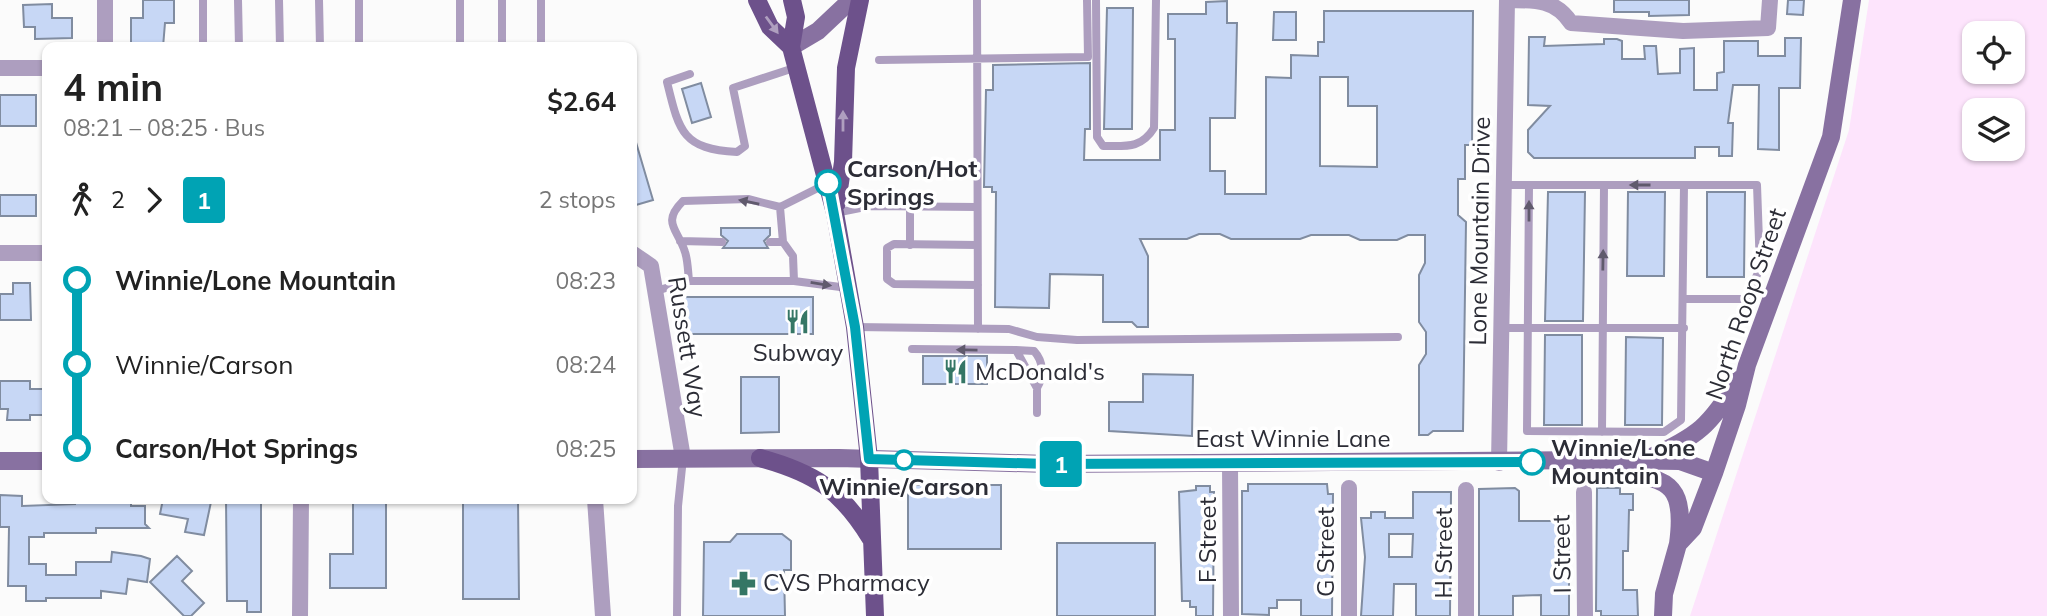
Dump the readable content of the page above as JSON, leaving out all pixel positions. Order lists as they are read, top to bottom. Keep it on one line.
{"streets":{"street":["Lone Mountain Drive","North Roop Street","Russett Way","East Winnie Lane","F Street","G Street","H Street","I Street"]},"crossings":[["Lone Mountain Drive","East Winnie Lane"],["North Roop Street","East Winnie Lane"],["Russett Way","East Winnie Lane"],["East Winnie Lane","F Street"]],"places":{"other":["Carson/Hot Springs","Winnie/Carson","Winnie/Lone Mountain"],"restaurant":["Subway","McDonald's"],"pharmacy":["CVS Pharmacy"]},"lines":["bus line 1"],"page":{"on_map":"1","heading":["4 min","08:21 – 08:25 · Bus","$2.64"],"legs":["2","1","2 stops"],"list":[{"name":"Winnie/Lone Mountain","value":"08:23"},{"name":"Winnie/Carson","value":"08:24"},{"name":"Carson/Hot Springs","value":"08:25"}]}}
